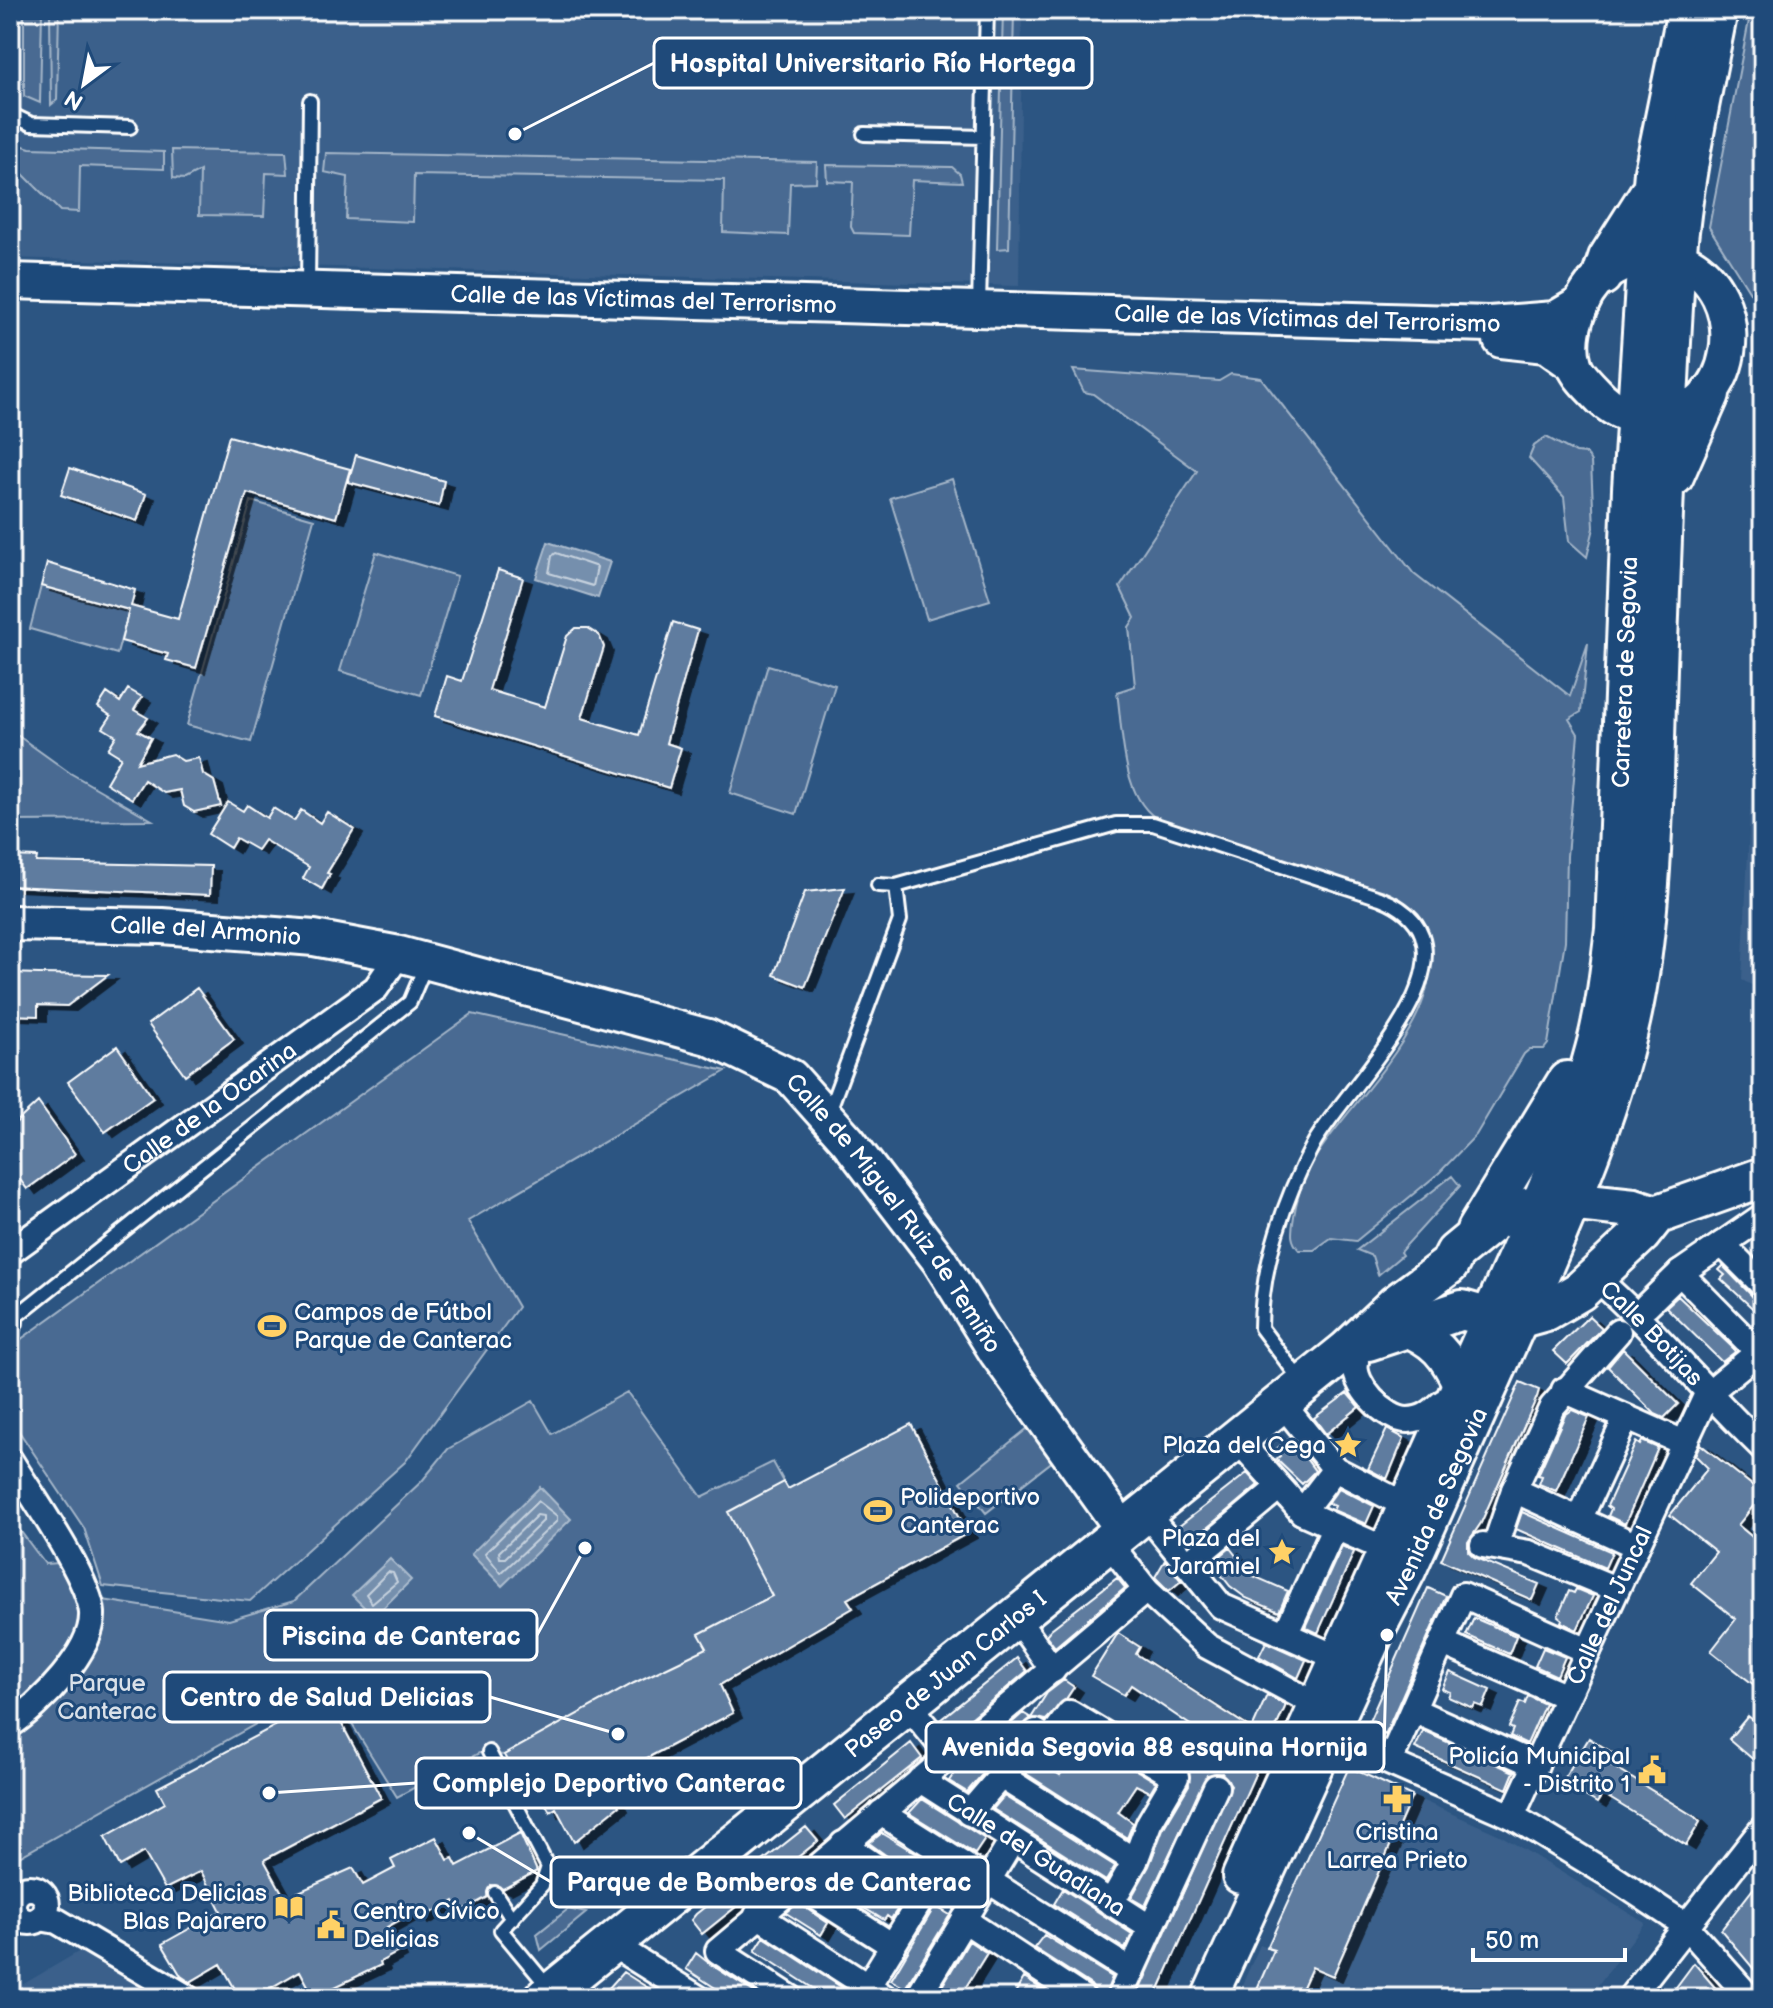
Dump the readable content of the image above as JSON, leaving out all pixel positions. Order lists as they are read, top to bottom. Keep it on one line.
{"streets":{"main road":["Carretera de Segovia","Paseo de Juan Carlos I"],"street":["Calle de las Víctimas del Terrorismo","Calle del Armonio","Calle de la Ocarina","Calle de Miguel Ruiz de Temiño","Calle Botijas","Avenida de Segovia","Calle del Juncal","Calle del Guadiana"]},"crossings":[["Calle de las Víctimas del Terrorismo","Carretera de Segovia"],["Carretera de Segovia","Avenida de Segovia"],["Carretera de Segovia","Paseo de Juan Carlos I"],["Calle del Armonio","Calle de la Ocarina"],["Calle del Armonio","Calle de Miguel Ruiz de Temiño"],["Calle de la Ocarina","Calle de Miguel Ruiz de Temiño"],["Calle de Miguel Ruiz de Temiño","Paseo de Juan Carlos I"],["Calle Botijas","Calle del Juncal"],["Calle Botijas","Paseo de Juan Carlos I"],["Avenida de Segovia","Paseo de Juan Carlos I"]],"parks":["Parque Canterac"],"places":{"other":["Hospital Universitario Río Hortega","Piscina de Canterac","Avenida Segovia 88 esquina Hornija","Centro de Salud Delicias","Complejo Deportivo Canterac","Parque de Bomberos de Canterac"],"sports":["Campos de Fútbol Parque de Canterac","Polideportivo Canterac"],"place":["Plaza del Cega","Plaza del Jaramiel"],"public building":["Policía Municipal - Distrito 1","Centro Cívico Delicias"],"pharmacy":["Cristina Larrea Prieto"],"library":["Biblioteca Delicias Blas Pajarero"]},"scale_bar":"50 m","north":"bottom left"}
